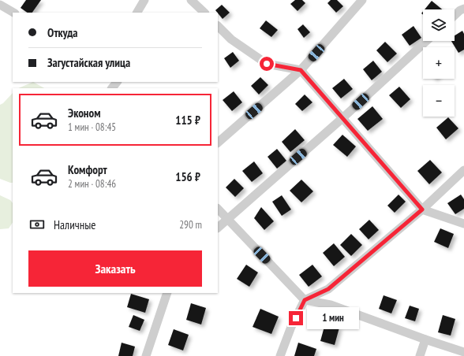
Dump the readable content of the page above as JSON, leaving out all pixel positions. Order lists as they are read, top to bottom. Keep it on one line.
{"page":{"map_buttons":["+","−"],"banner":["Откуда","Загустайская улица"],"list":[{"name":"Эконом","note":"1 мин · 08:45","value":"115 ₽"},{"name":"Комфорт","note":"2 мин · 08:46","value":"156 ₽"}],"pay":["Наличные","290 m"],"buttons":"Заказать","bubble":"1 мин"}}
